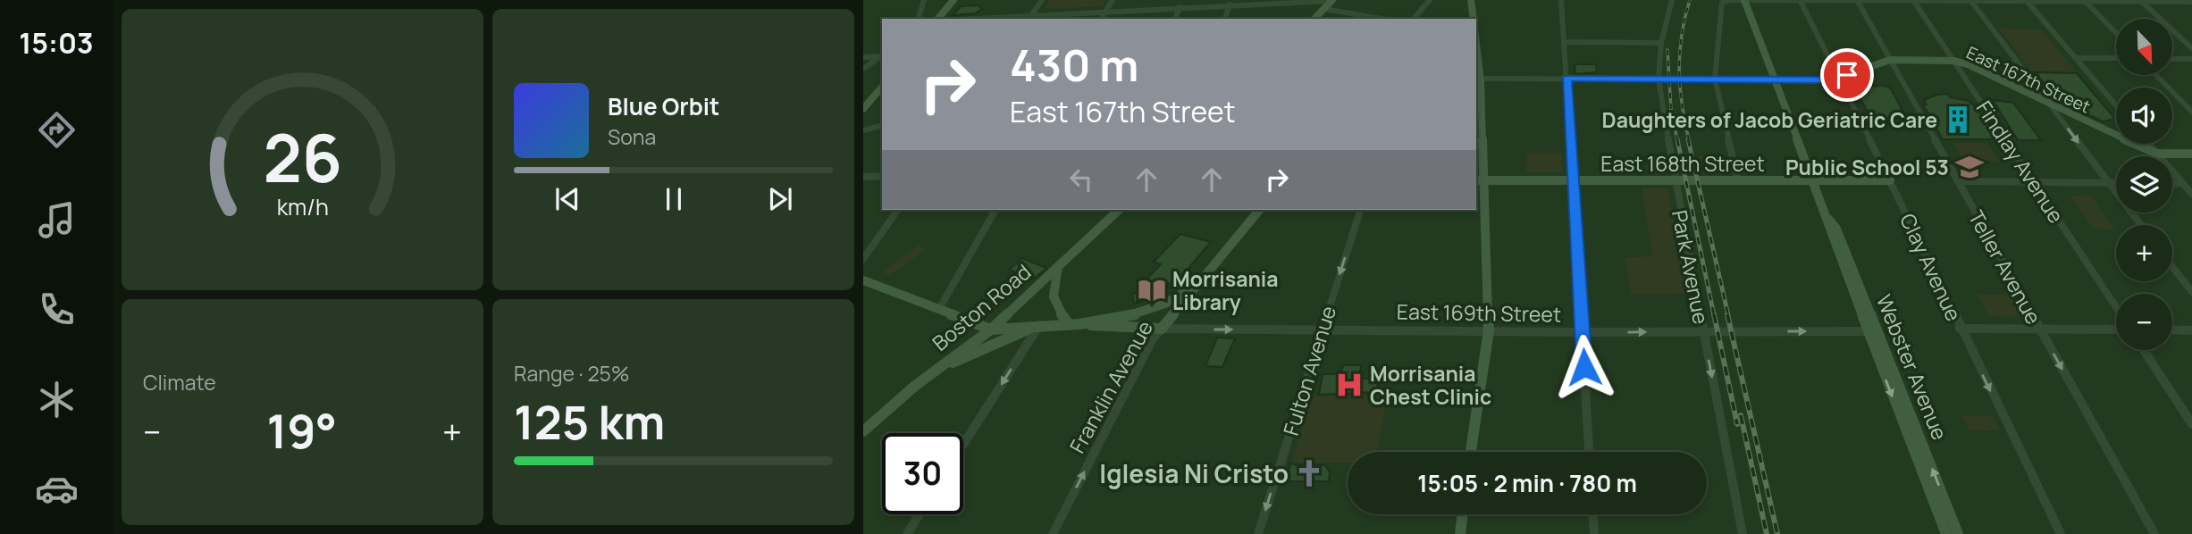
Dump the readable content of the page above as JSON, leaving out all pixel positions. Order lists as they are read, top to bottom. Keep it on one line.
{"streets":{"main road":["East 167th Street","East 168th Street","Boston Road","East 169th Street","Webster Avenue","Franklin Avenue"],"street":["Findlay Avenue","Park Avenue","Clay Avenue","Teller Avenue","Fulton Avenue"]},"crossings":[["East 167th Street","Findlay Avenue"],["East 167th Street","Park Avenue"],["East 167th Street","Clay Avenue"],["East 167th Street","Teller Avenue"],["East 167th Street","Webster Avenue"],["East 168th Street","Park Avenue"],["East 168th Street","Clay Avenue"],["East 168th Street","Webster Avenue"],["Park Avenue","East 169th Street"],["Boston Road","East 169th Street"],["East 169th Street","Webster Avenue"],["East 169th Street","Fulton Avenue"],["East 169th Street","Franklin Avenue"]],"one_way":["Park Avenue","Clay Avenue","Teller Avenue","East 169th Street","Fulton Avenue","Franklin Avenue"],"places":{"building":["Daughters of Jacob Geriatric Care"],"school or university":["Public School 53"],"library":["Morrisania Library"],"hospital":["Morrisania Chest Clinic"],"church":["Iglesia Ni Cristo"]},"north":"bottom right","page":{"tabs":"15:03","map_buttons":["+","−"],"turn":["430 m","East 167th Street"],"song":["Blue Orbit","Sona"],"tile":["Climate",["Range · 25%","125 km"]],"heat":["−","19°","+"],"limit":"30","trip":"15:05 · 2 min · 780 m","gauge":["26","km/h"]}}
